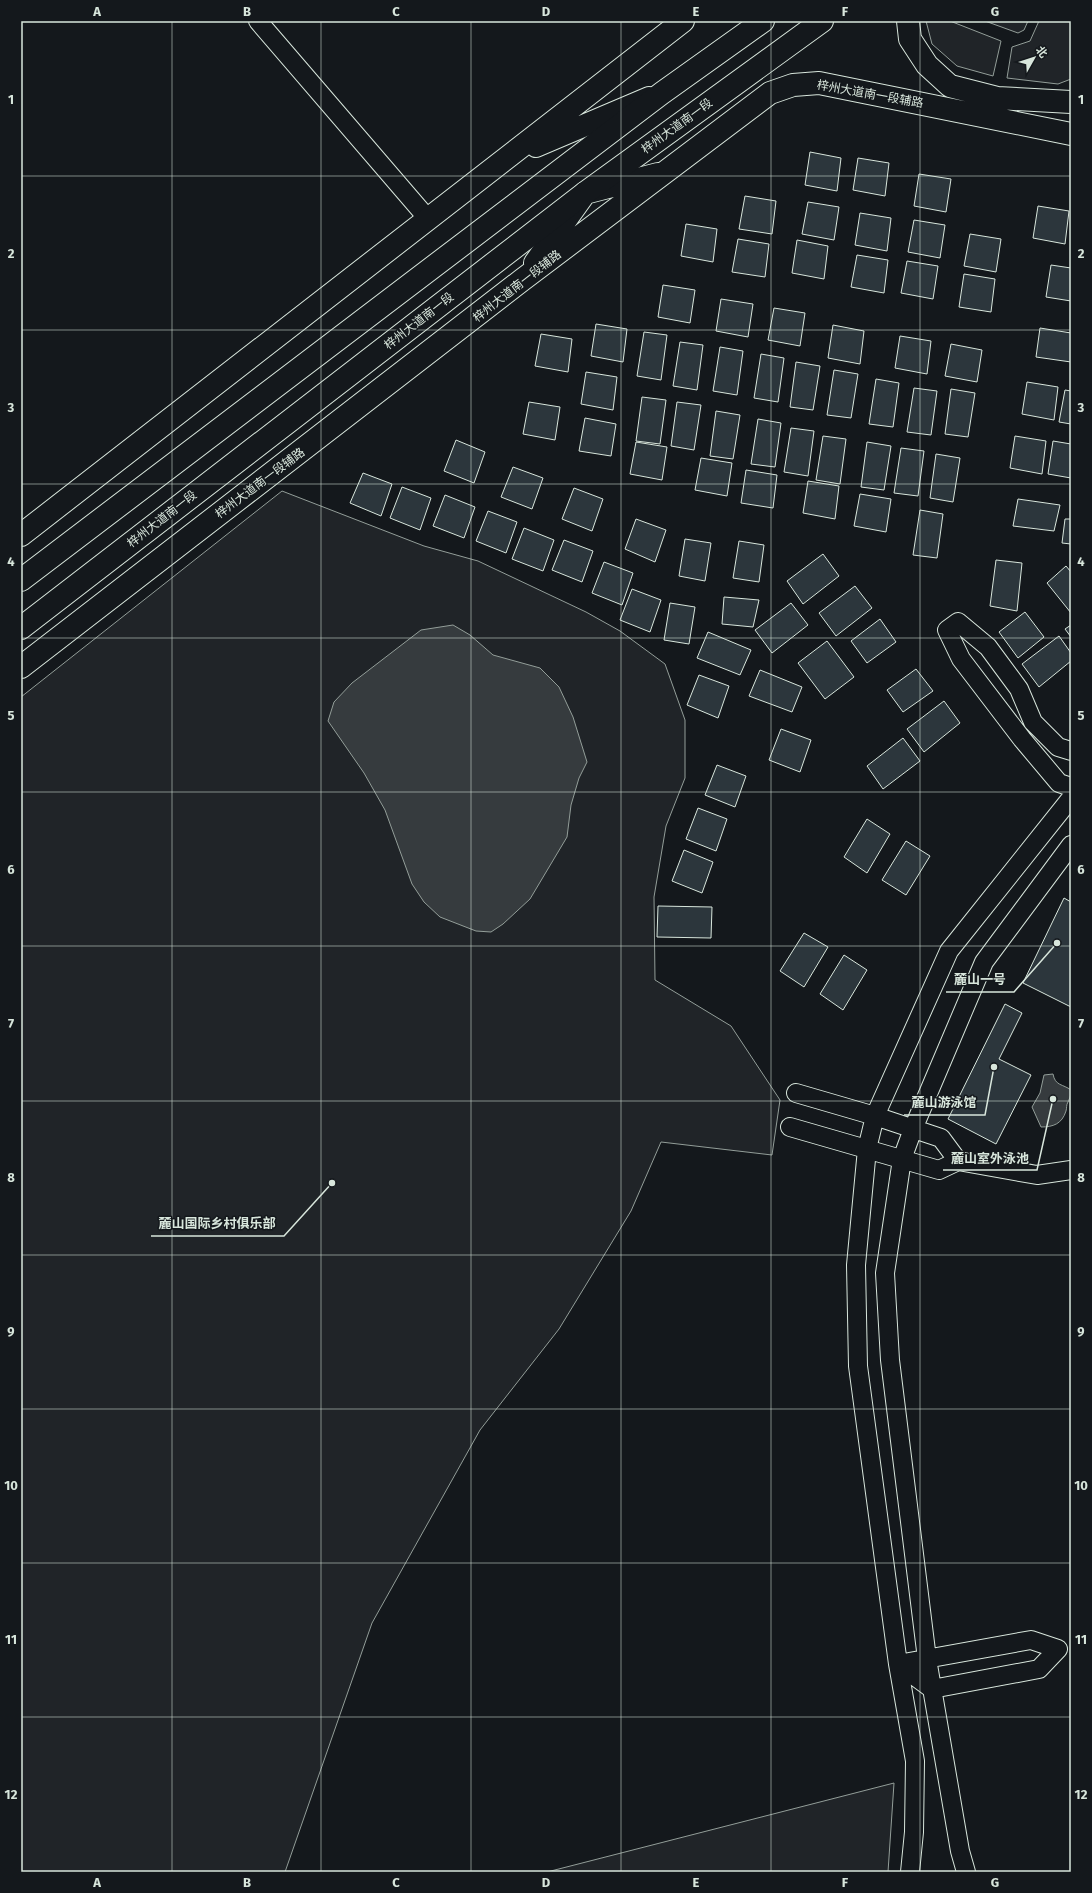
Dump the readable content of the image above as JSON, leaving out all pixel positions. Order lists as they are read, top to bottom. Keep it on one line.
{"streets":{"main road":["梓州大道南一段辅路","梓州大道南一段"]},"places":["麓山一号","麓山游泳馆","麓山室外泳池","麓山国际乡村俱乐部"],"north":"top right","grid":{"columns":["A","B","C","D","E","F","G"],"rows":["1","2","3","4","5","6","7","8","9","10","11","12"]}}
